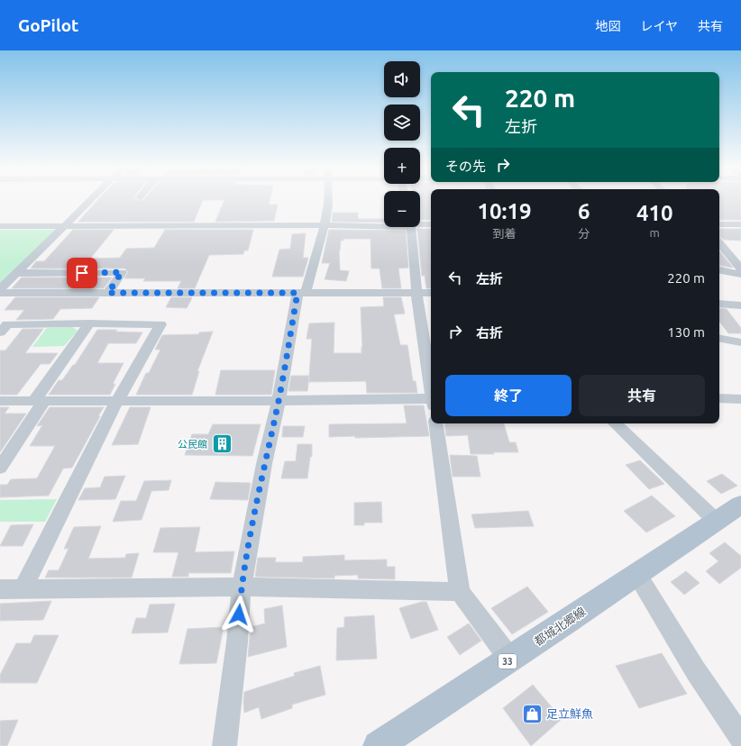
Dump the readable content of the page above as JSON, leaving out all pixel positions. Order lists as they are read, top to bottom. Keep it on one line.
{"streets":{"main road":["都城北郷線","33"]},"places":{"building":["公民館"],"shop":["足立鮮魚"]},"page":{"header":"GoPilot","nav":["地図","レイヤ","共有"],"map_buttons":["+","−"],"turn":["220 m","左折"],"then":"その先","eta":["10:19","到着","6","分","410","m"],"list":[{"name":"左折","value":"220 m"},{"name":"右折","value":"130 m"}],"buttons":["終了","共有"]}}
